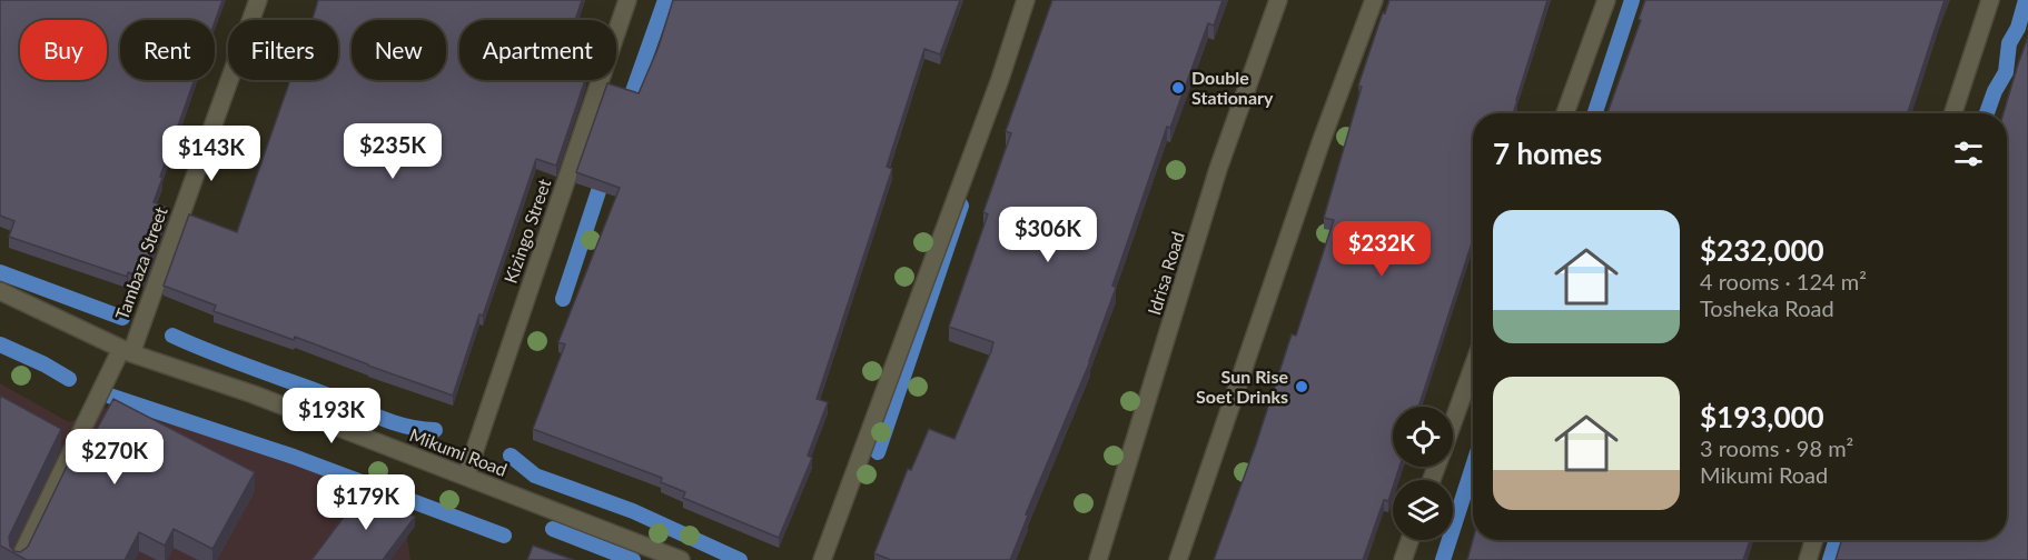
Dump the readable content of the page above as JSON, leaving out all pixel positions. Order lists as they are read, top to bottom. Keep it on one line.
{"streets":{"street":["Kizingo Street","Tambaza Street","Idrisa Road","Mikumi Road"]},"crossings":[["Kizingo Street","Mikumi Road"],["Tambaza Street","Mikumi Road"]],"places":["Double Stationary","Sun Rise Soet Drinks"],"page":{"chip":["Buy","Rent","Filters","New","Apartment"],"heading":"7 homes","price":["$235K","$143K","$306K","$232K","$193K","$270K","$179K"],"list":[{"name":"$232,000","note":"4 rooms · 124 m² · Tosheka Road"},{"name":"$193,000","note":"3 rooms · 98 m² · Mikumi Road"}]}}
